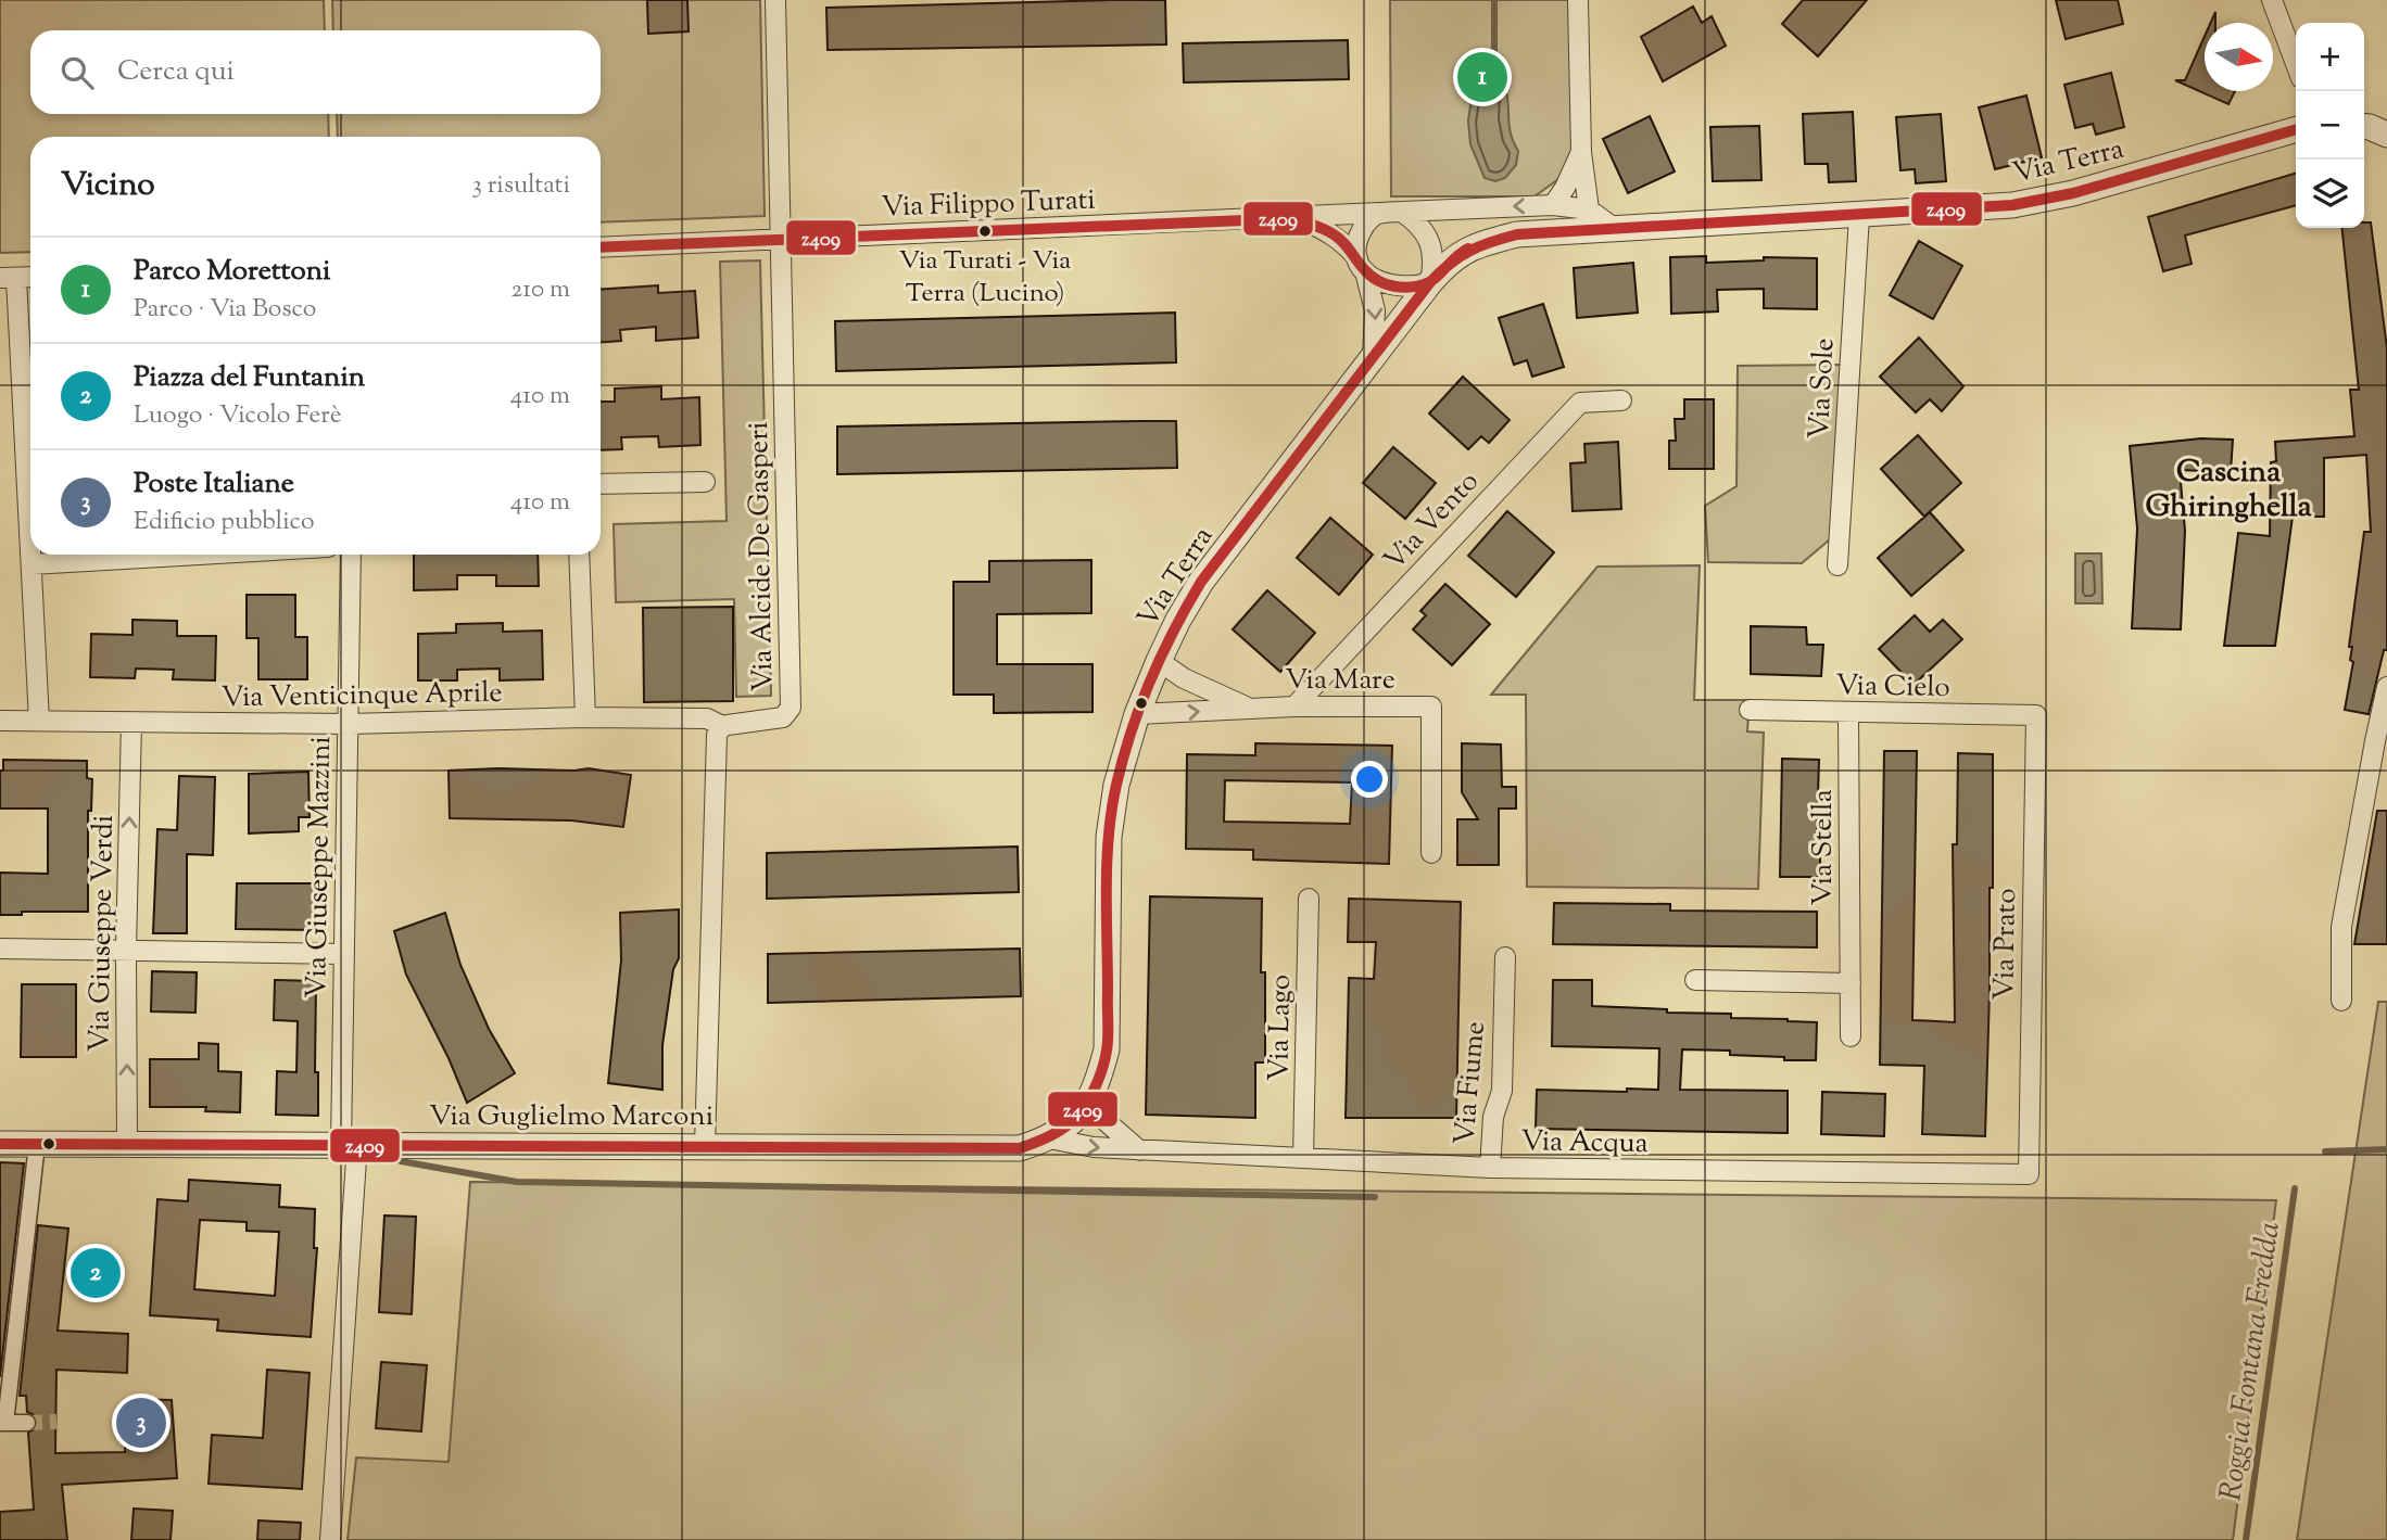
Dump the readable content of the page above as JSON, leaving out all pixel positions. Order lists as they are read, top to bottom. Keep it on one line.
{"streets":{"street":["Via Terra","Via Filippo Turati","Via Sole","Via Vento","Via Alcide De Gasperi","Via Mare","Via Cielo","Via Venticinque Aprile","Via Stella","Via Giuseppe Mazzini","Via Giuseppe Verdi","Via Prato","Via Lago","Via Fiume","Via Guglielmo Marconi","Via Acqua"]},"crossings":[["Via Terra","Via Filippo Turati"],["Via Terra","Via Sole"],["Via Terra","Via Mare"],["Via Terra","Via Guglielmo Marconi"],["Via Terra","Via Acqua"],["Via Filippo Turati","Via Alcide De Gasperi"],["Via Vento","Via Mare"],["Via Alcide De Gasperi","Via Venticinque Aprile"],["Via Alcide De Gasperi","Via Guglielmo Marconi"],["Via Cielo","Via Stella"],["Via Cielo","Via Prato"],["Via Venticinque Aprile","Via Giuseppe Mazzini"],["Via Venticinque Aprile","Via Giuseppe Verdi"],["Via Giuseppe Mazzini","Via Guglielmo Marconi"],["Via Giuseppe Verdi","Via Guglielmo Marconi"],["Via Prato","Via Acqua"],["Via Lago","Via Acqua"],["Via Fiume","Via Acqua"],["Via Guglielmo Marconi","Via Acqua"]],"one_way":["Via Giuseppe Verdi"],"districts":["Cascina Ghiringhella"],"water":["Roggia Fontana Fredda"],"places":["Via Turati - Via Terra (Lucino)"],"lines":["transit line z409"],"north":"right","page":{"map_buttons":["+","−"],"search":"Cerca qui","pins":["1","2","3"],"heading":["Vicino","3 risultati"],"list":[{"mark":"1","name":"Parco Morettoni","note":"Parco · Via Bosco","value":"210 m"},{"mark":"2","name":"Piazza del Funtanin","note":"Luogo · Vicolo Ferè","value":"410 m"},{"mark":"3","name":"Poste Italiane","note":"Edificio pubblico","value":"410 m"}]}}
